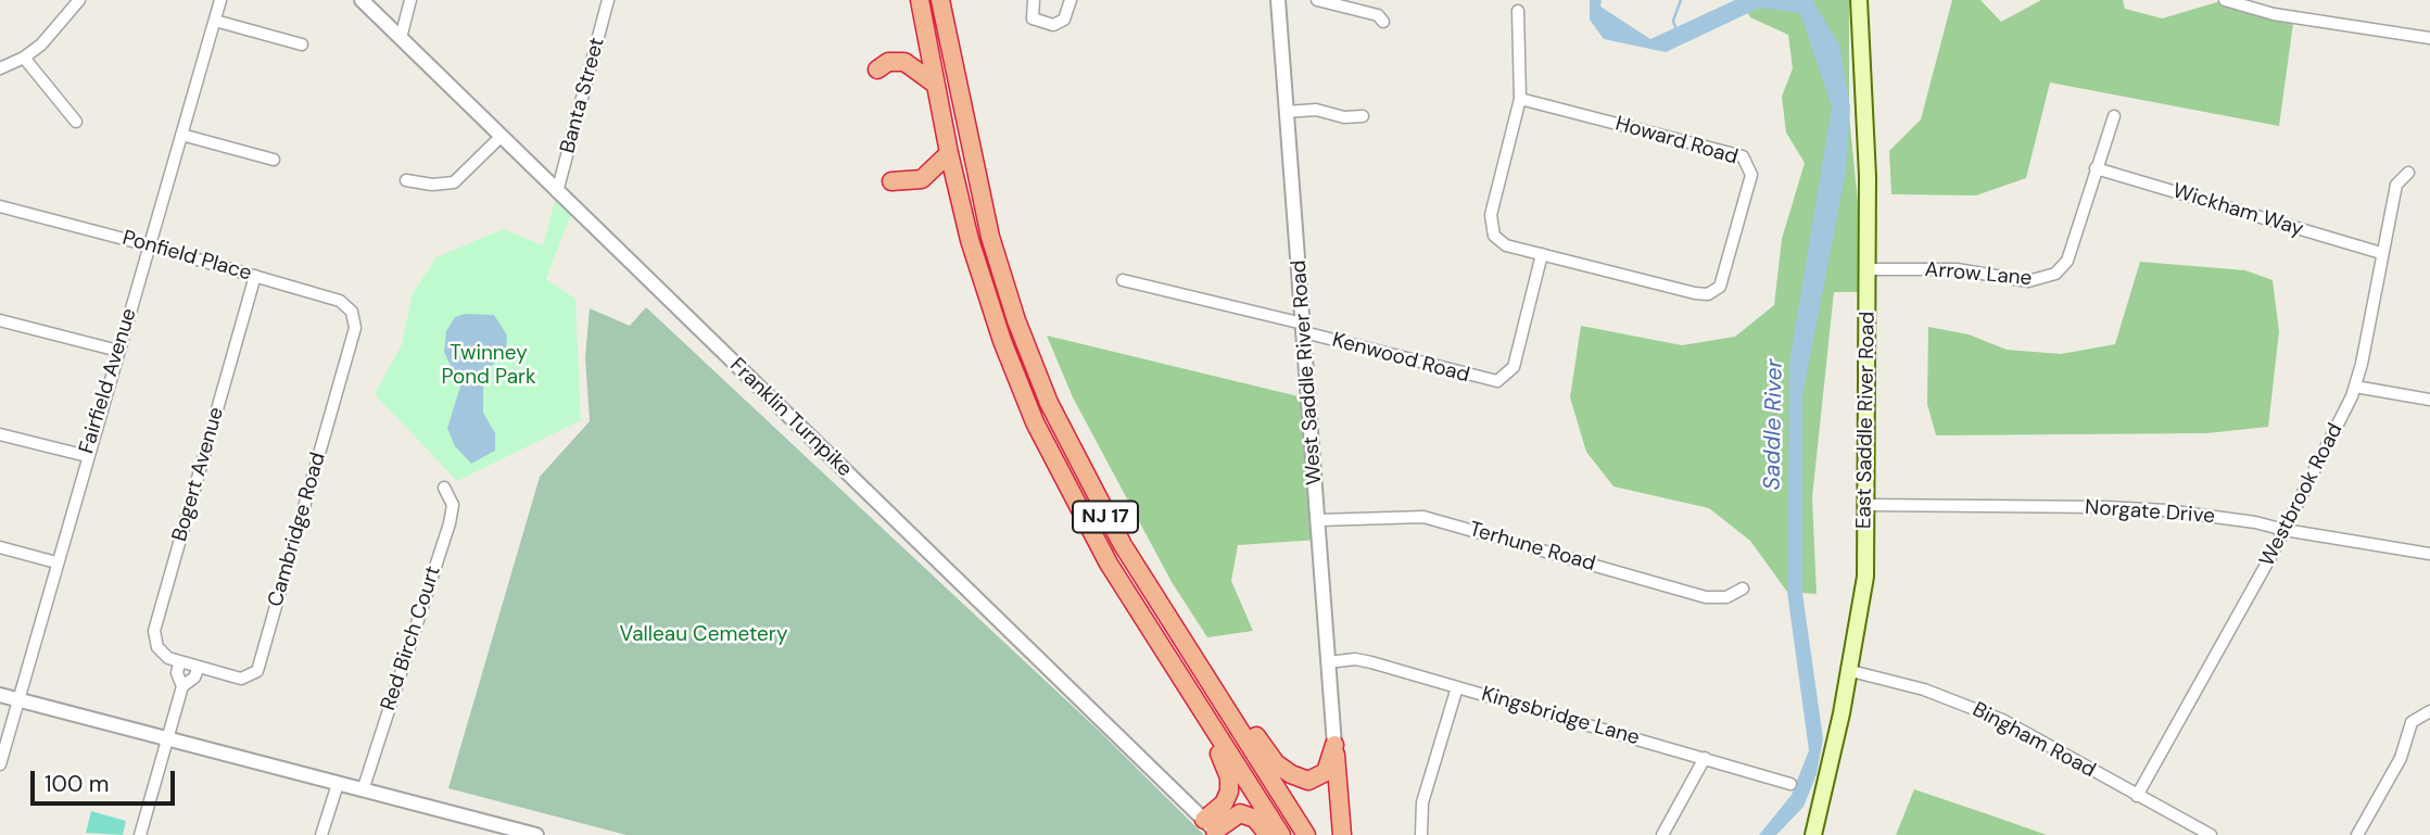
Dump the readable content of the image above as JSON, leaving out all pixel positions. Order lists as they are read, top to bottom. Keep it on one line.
{"streets":{"highway":["NJ 17"],"main road":["East Saddle River Road"],"street":["Banta Street","Howard Road","Wickham Way","Ponfield Place","Arrow Lane","Kenwood Road","West Saddle River Road","Fairfield Avenue","Franklin Turnpike","Bogert Avenue","Westbrook Road","Norgate Drive","Cambridge Road","Terhune Road","Red Birch Court","Kingsbridge Lane","Bingham Road"]},"crossings":[["Banta Street","Franklin Turnpike"],["Howard Road","Kenwood Road"],["Wickham Way","Arrow Lane"],["Wickham Way","Westbrook Road"],["Ponfield Place","Fairfield Avenue"],["Ponfield Place","Bogert Avenue"],["Ponfield Place","Cambridge Road"],["Arrow Lane","East Saddle River Road"],["Kenwood Road","West Saddle River Road"],["West Saddle River Road","Terhune Road"],["West Saddle River Road","Kingsbridge Lane"],["East Saddle River Road","Norgate Drive"],["East Saddle River Road","Bingham Road"],["Westbrook Road","Norgate Drive"],["Westbrook Road","Bingham Road"]],"water":["Saddle River"],"parks":["Twinney Pond Park","Valleau Cemetery"],"scale_bar":"100 m"}
